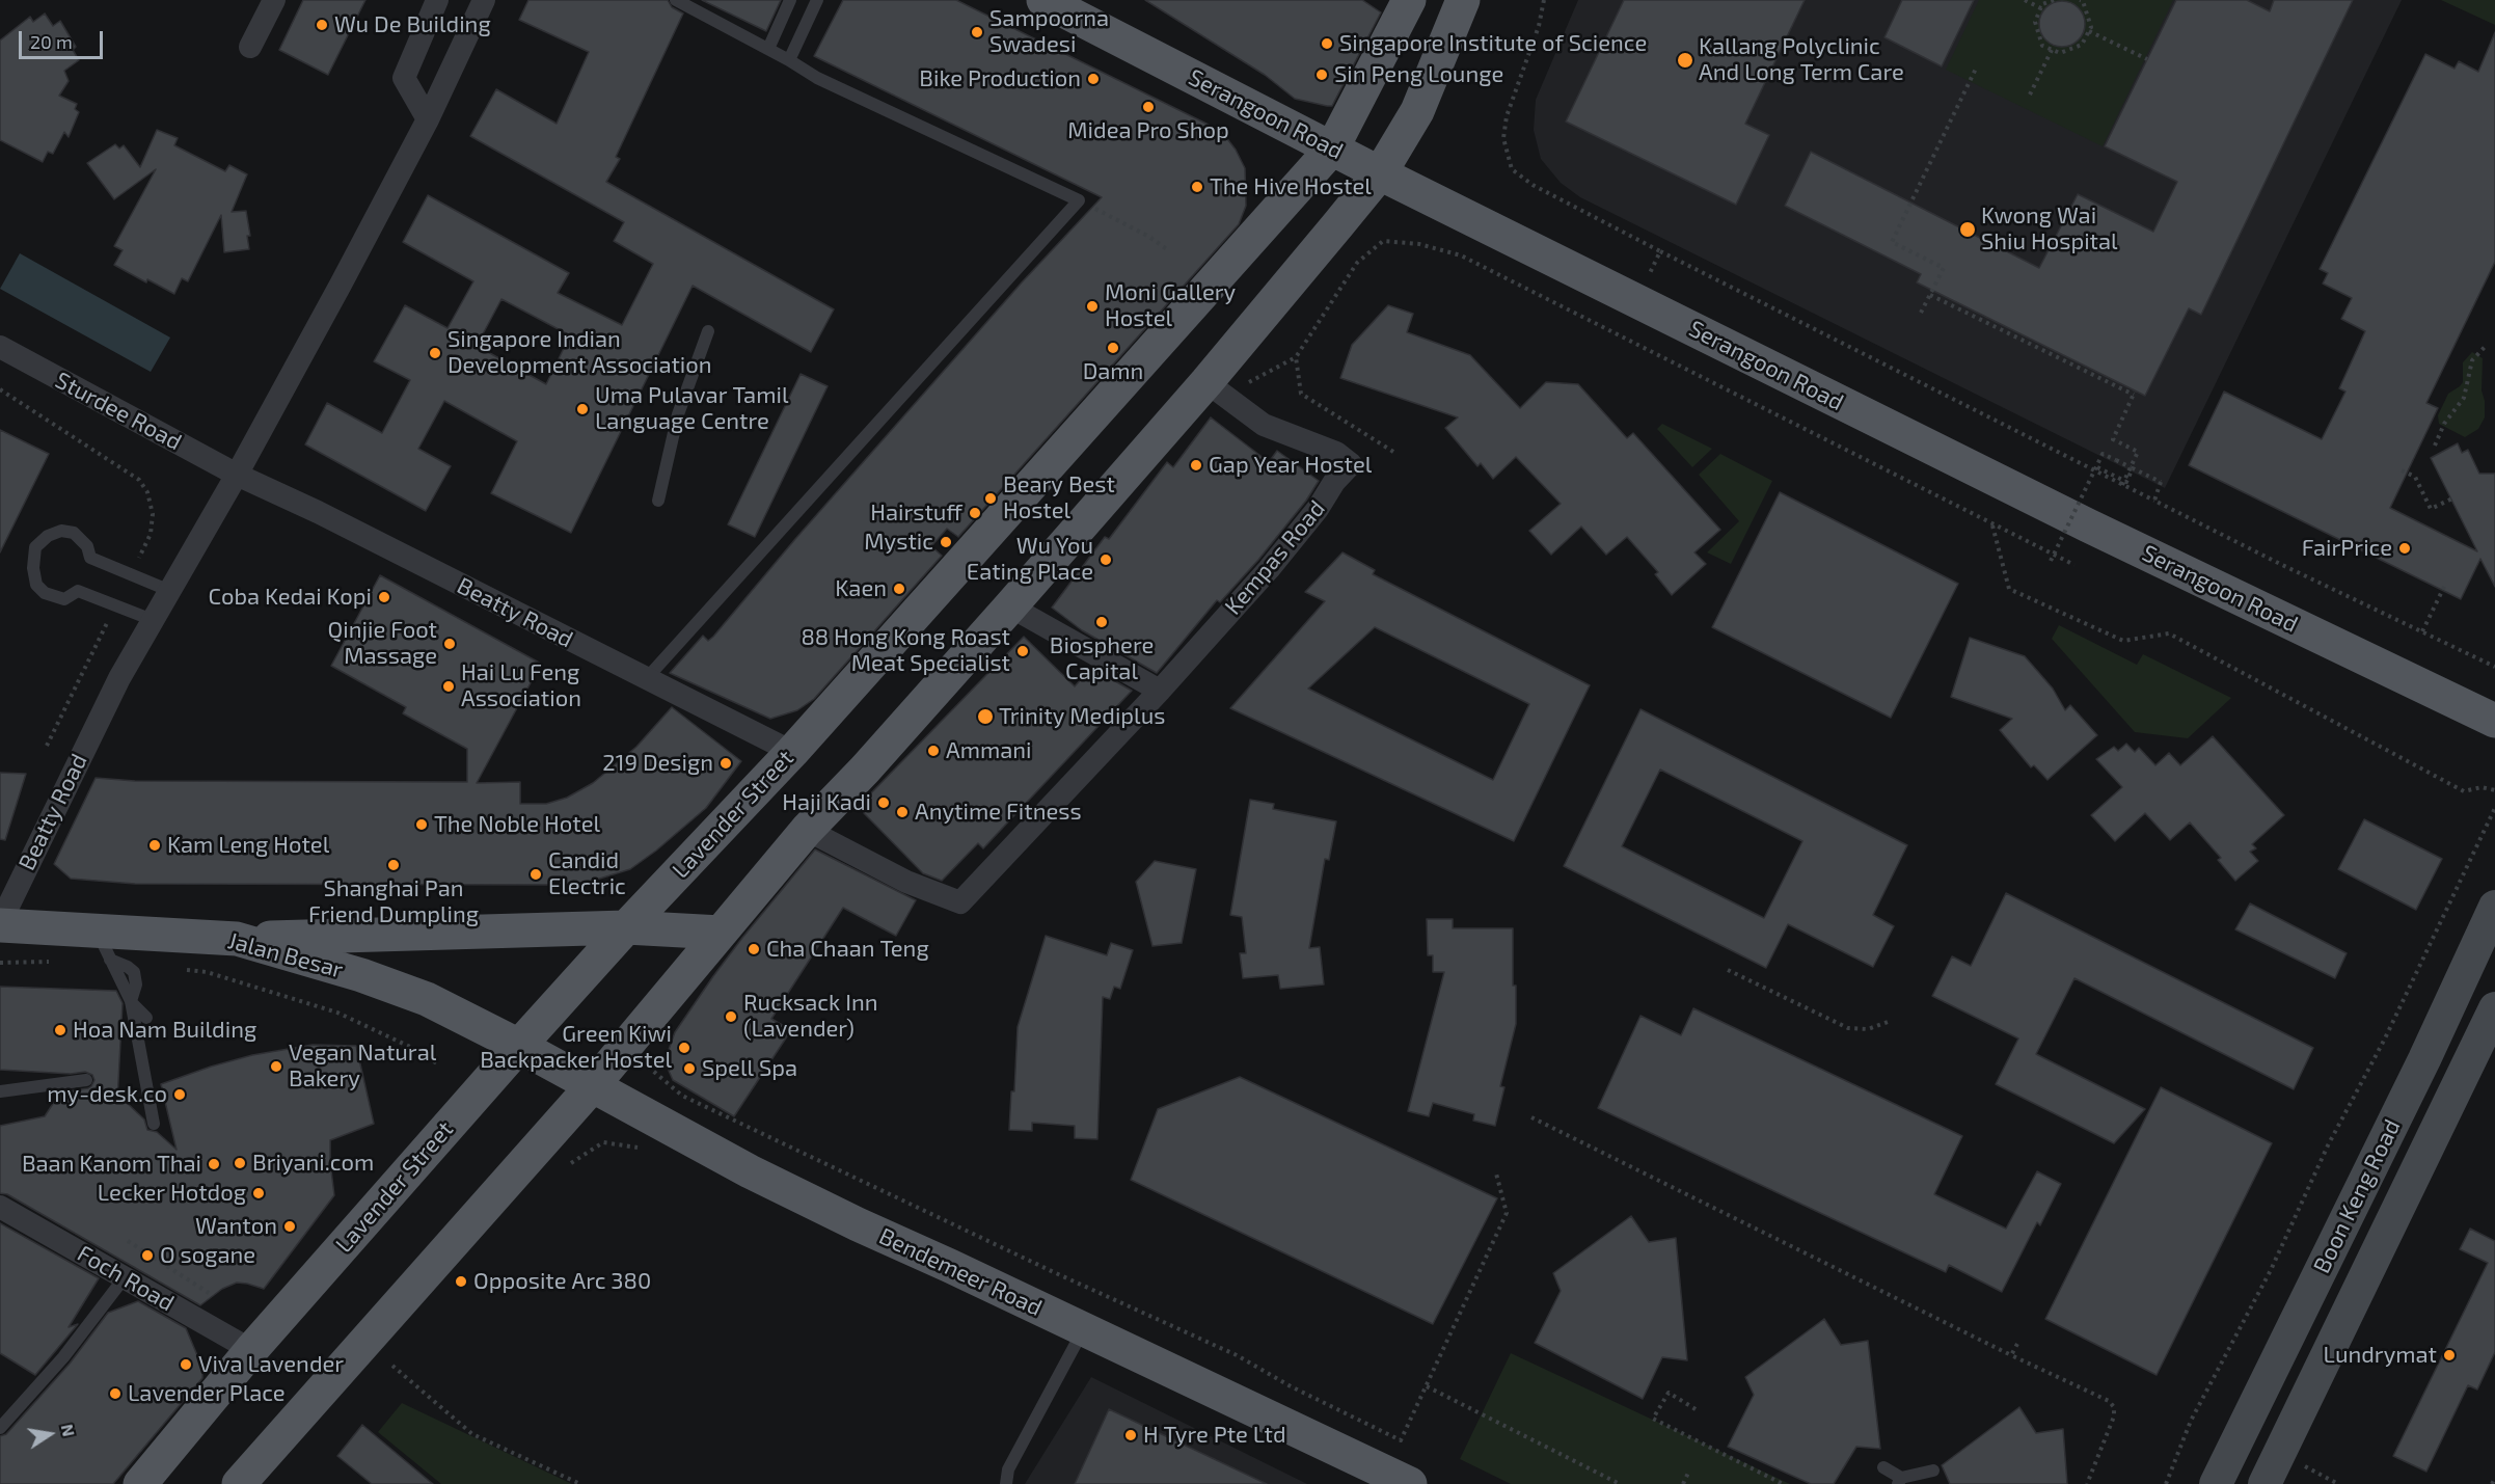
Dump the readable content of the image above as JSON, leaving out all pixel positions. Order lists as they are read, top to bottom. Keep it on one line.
{"streets":{"main road":["Serangoon Road","Lavender Street","Jalan Besar","Boon Keng Road","Bendemeer Road"],"street":["Sturdee Road","Kempas Road","Beatty Road","Foch Road"]},"crossings":[["Serangoon Road","Lavender Street"],["Sturdee Road","Beatty Road"],["Beatty Road","Lavender Street"],["Beatty Road","Jalan Besar"],["Lavender Street","Jalan Besar"],["Lavender Street","Bendemeer Road"],["Lavender Street","Foch Road"],["Jalan Besar","Bendemeer Road"]],"places":["Wu De Building","Sampoorna Swadesi","Singapore Institute of Science","Kallang Polyclinic And Long Term Care","Sin Peng Lounge","Bike Production","Midea Pro Shop","The Hive Hostel","Kwong Wai Shiu Hospital","Moni Gallery Hostel","Damn","Singapore Indian Development Association","Uma Pulavar Tamil Language Centre","Gap Year Hostel","Beary Best Hostel","Hairstuff","Mystic","FairPrice","Wu You Eating Place","Kaen","Coba Kedai Kopi","Biosphere Capital","Qinjie Foot Massage","88 Hong Kong Roast Meat Specialist","Hai Lu Feng Association","Trinity Mediplus","Ammani","219 Design","Haji Kadi","Anytime Fitness","The Noble Hotel","Kam Leng Hotel","Shanghai Pan Friend Dumpling","Candid Electric","Cha Chaan Teng","Rucksack Inn (Lavender)","Hoa Nam Building","Green Kiwi Backpacker Hostel","Vegan Natural Bakery","Spell Spa","my-desk.co","Briyani.com","Baan Kanom Thai","Lecker Hotdog","Wanton","O sogane","Opposite Arc 380","Lundrymat","Viva Lavender","Lavender Place","H Tyre Pte Ltd"],"scale_bar":"20 m","north":"right"}
